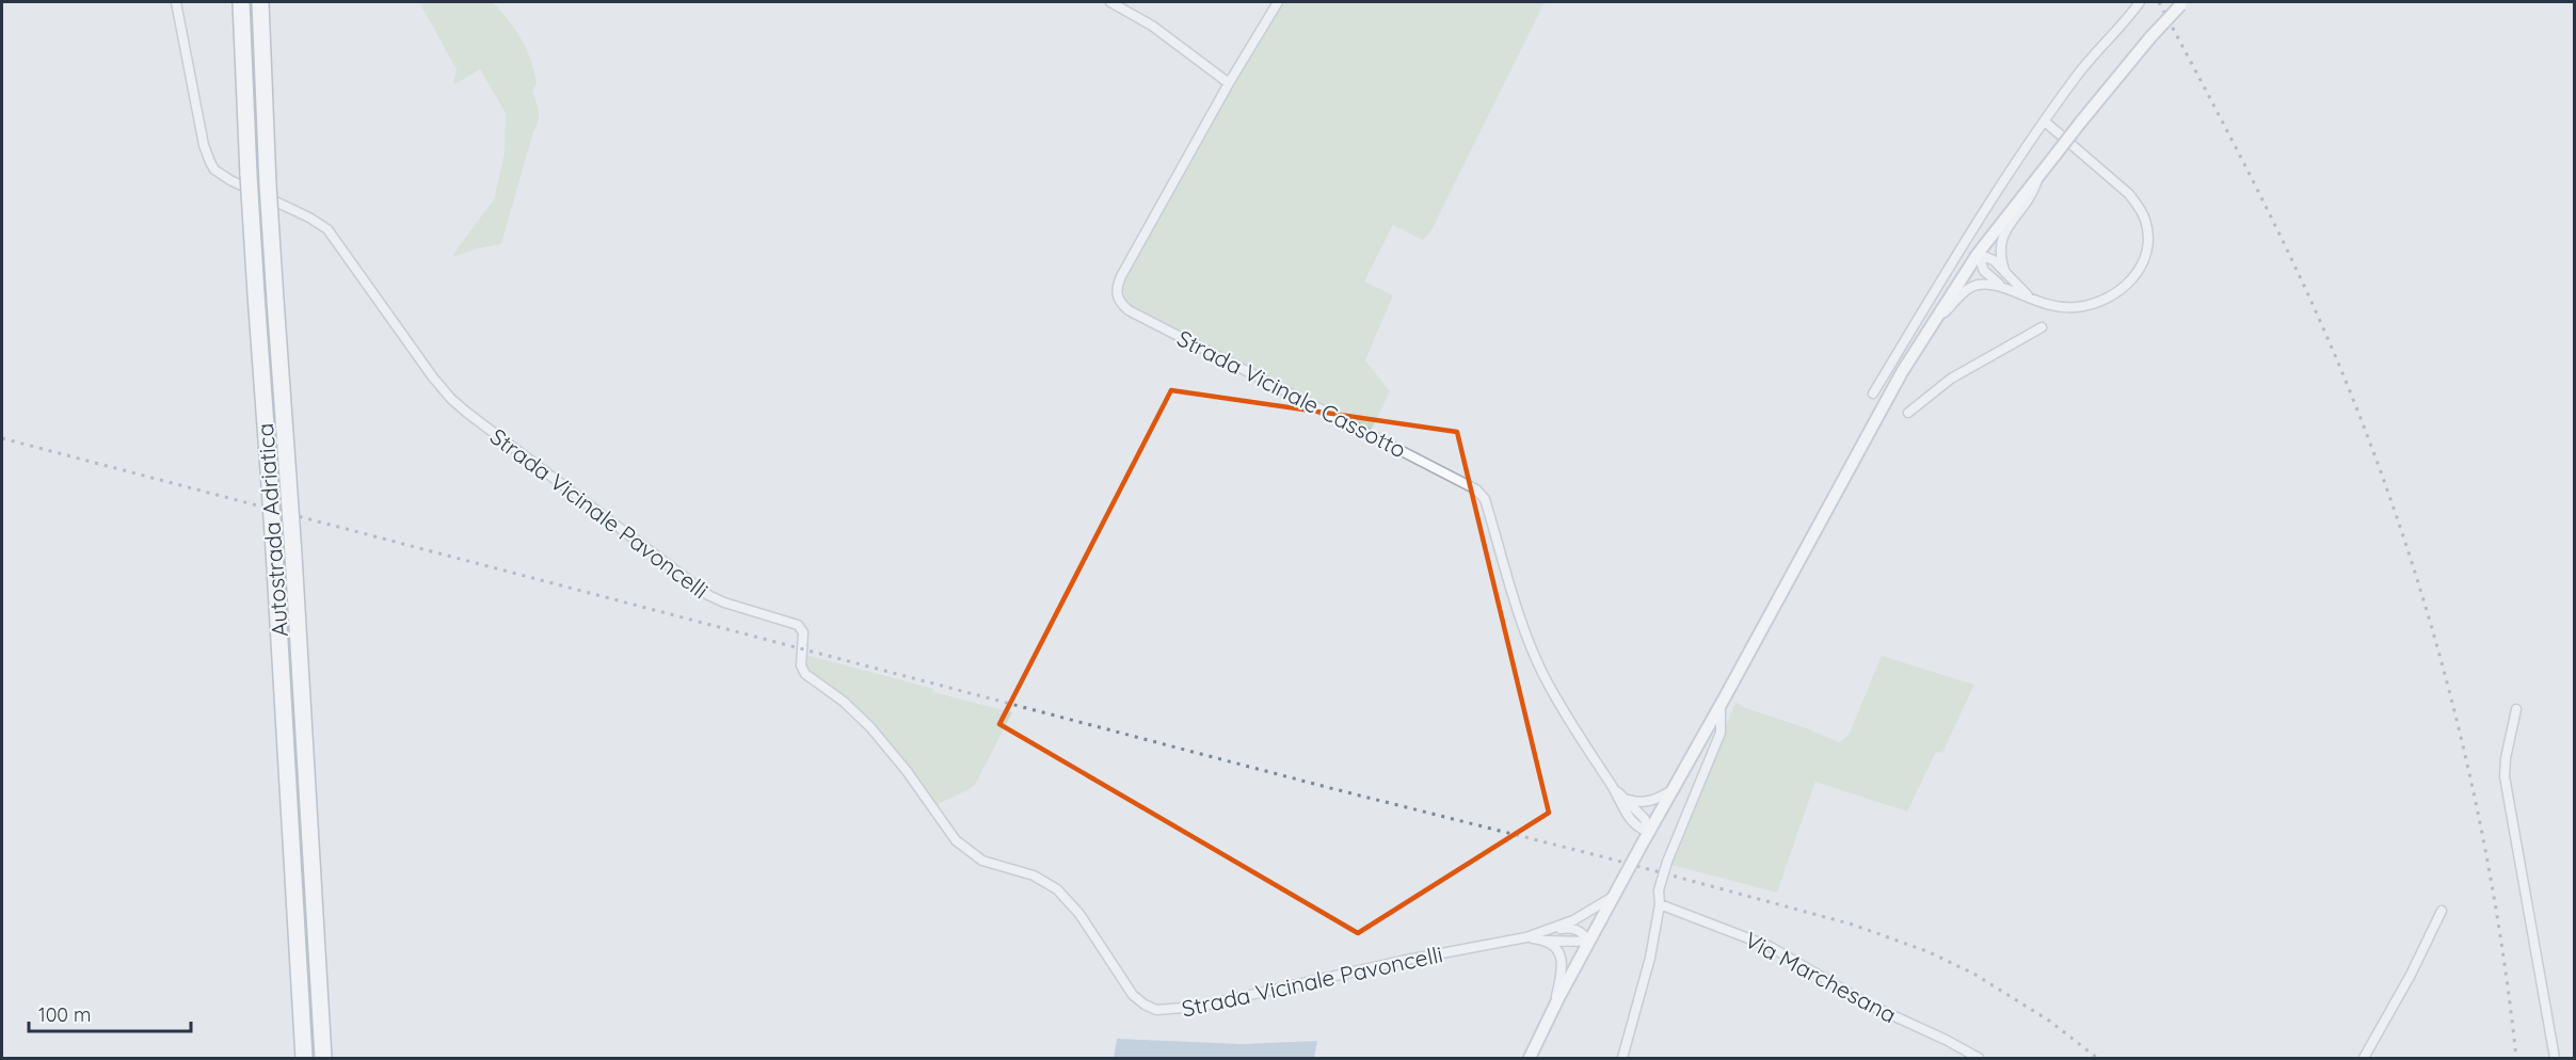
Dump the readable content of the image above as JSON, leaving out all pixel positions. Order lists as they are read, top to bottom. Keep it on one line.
{"streets":{"highway":["Autostrada Adriatica"],"street":["Strada Vicinale Cassotto","Strada Vicinale Pavoncelli","Via Marchesana"]},"scale_bar":"100 m"}
